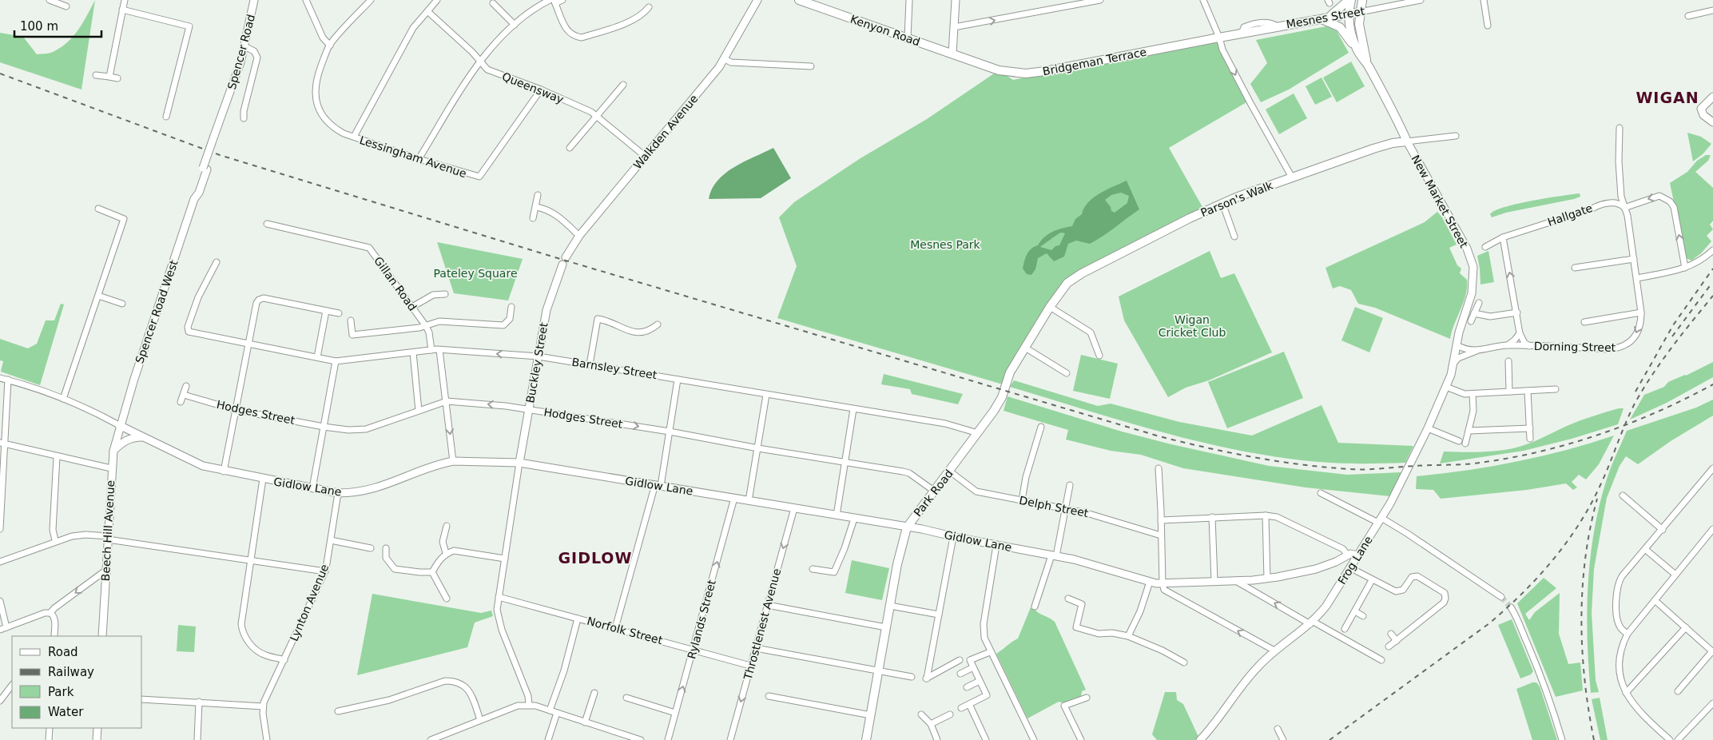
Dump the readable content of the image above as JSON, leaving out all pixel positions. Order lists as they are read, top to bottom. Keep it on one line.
{"streets":{"main road":["Mesnes Street","Kenyon Road","Bridgeman Terrace","Parson's Walk","New Market Street","Park Road"],"street":["Spencer Road","Queensway","Walkden Avenue","Lessingham Avenue","Hallgate","Gillan Road","Spencer Road West","Dorning Street","Buckley Street","Barnsley Street","Hodges Street","Gidlow Lane","Delph Street","Beech Hill Avenue","Frog Lane","Lynton Avenue","Rylands Street","Throstlenest Avenue","Norfolk Street"]},"crossings":[["Mesnes Street","Bridgeman Terrace"],["Mesnes Street","New Market Street"],["Kenyon Road","Bridgeman Terrace"],["Spencer Road","Spencer Road West"],["Queensway","Walkden Avenue"],["Queensway","Lessingham Avenue"],["Parson's Walk","New Market Street"],["Parson's Walk","Park Road"],["New Market Street","Dorning Street"],["New Market Street","Frog Lane"],["Hallgate","Dorning Street"],["Gillan Road","Barnsley Street"],["Spencer Road West","Gidlow Lane"],["Spencer Road West","Beech Hill Avenue"],["Dorning Street","Frog Lane"],["Buckley Street","Barnsley Street"],["Buckley Street","Hodges Street"],["Buckley Street","Gidlow Lane"],["Barnsley Street","Park Road"],["Hodges Street","Park Road"],["Gidlow Lane","Park Road"],["Gidlow Lane","Beech Hill Avenue"],["Gidlow Lane","Frog Lane"],["Gidlow Lane","Lynton Avenue"],["Gidlow Lane","Rylands Street"],["Gidlow Lane","Throstlenest Avenue"],["Park Road","Delph Street"],["Rylands Street","Norfolk Street"],["Throstlenest Avenue","Norfolk Street"]],"one_way":["Rylands Street","Throstlenest Avenue"],"districts":["WIGAN","GIDLOW"],"parks":["Mesnes Park","Pateley Square","Wigan Cricket Club"],"legend":["Road","Railway","Park","Water"],"scale_bar":"100 m"}
